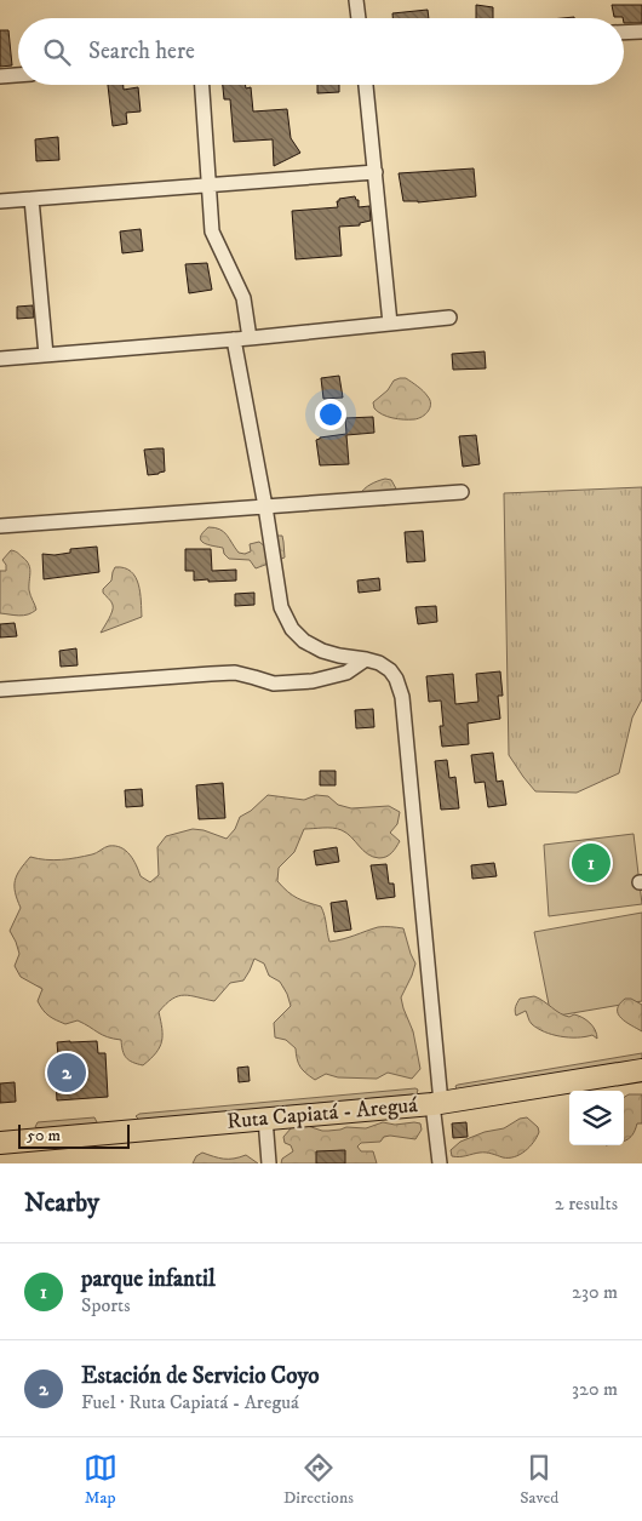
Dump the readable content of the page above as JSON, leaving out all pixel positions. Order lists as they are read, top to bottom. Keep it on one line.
{"streets":{"main road":["Ruta Capiatá - Areguá"]},"scale_bar":"50 m","page":{"search":"Search here","pins":["1","2"],"scale":"50 m","heading":["Nearby","2 results"],"list":[{"mark":"1","name":"parque infantil","note":"Sports","value":"230 m"},{"mark":"2","name":"Estación de Servicio Coyo","note":"Fuel · Ruta Capiatá - Areguá","value":"320 m"}],"nav":["Map","Directions","Saved"]}}
